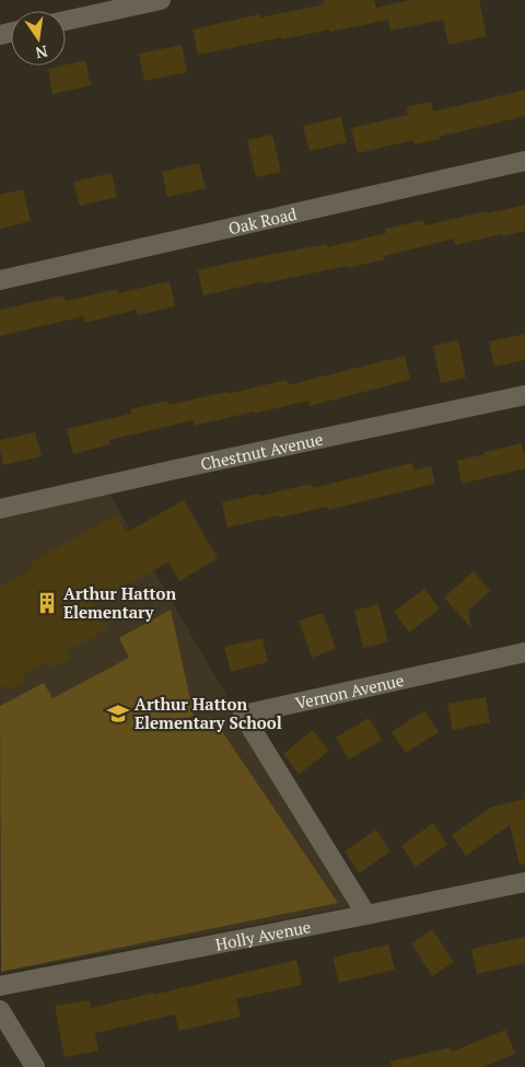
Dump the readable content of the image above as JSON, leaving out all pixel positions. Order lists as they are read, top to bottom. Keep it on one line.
{"streets":{"street":["Oak Road","Chestnut Avenue","Vernon Avenue","Holly Avenue"]},"crossings":[["Vernon Avenue","Holly Avenue"]],"places":{"building":["Arthur Hatton Elementary"],"school or university":["Arthur Hatton Elementary School"]},"north":"bottom"}
